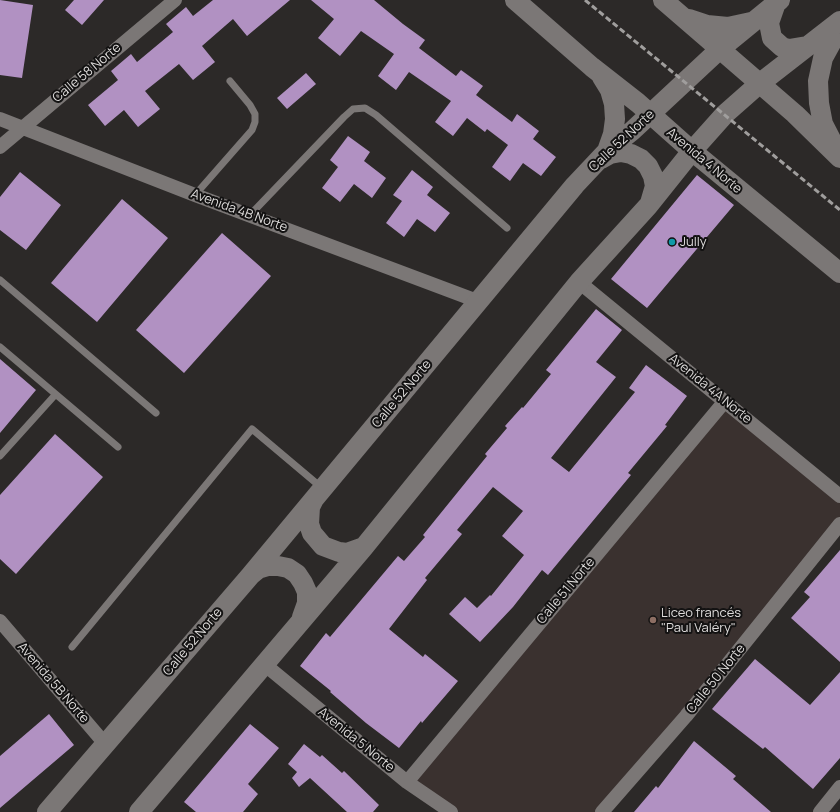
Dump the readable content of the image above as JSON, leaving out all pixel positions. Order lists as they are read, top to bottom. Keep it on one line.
{"streets":{"main road":["Calle 52 Norte","Avenida 4 Norte"],"street":["Calle 58 Norte","Avenida 4B Norte","Avenida 4A Norte","Calle 51 Norte","Calle 50 Norte","Avenida 5B Norte","Avenida 5 Norte"]},"crossings":[["Calle 58 Norte","Avenida 4B Norte"],["Calle 52 Norte","Avenida 4 Norte"],["Calle 52 Norte","Avenida 4B Norte"],["Calle 52 Norte","Avenida 5B Norte"],["Avenida 4A Norte","Calle 51 Norte"],["Calle 51 Norte","Avenida 5 Norte"]],"places":["Jully","Liceo francés \"Paul Valéry\""]}
